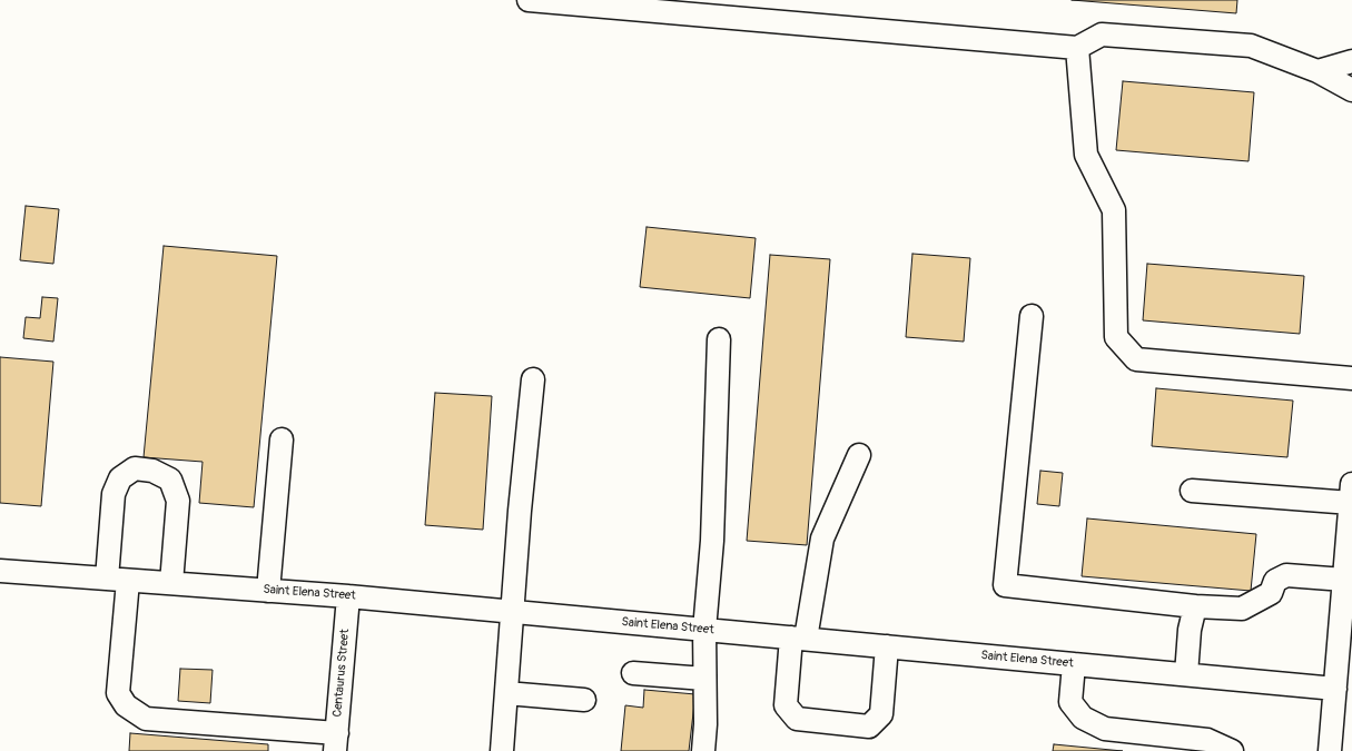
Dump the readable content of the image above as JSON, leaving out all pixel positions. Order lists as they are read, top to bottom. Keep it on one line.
{"streets":{"street":["Saint Elena Street","Centaurus Street"]},"crossings":[["Saint Elena Street","Centaurus Street"]]}
